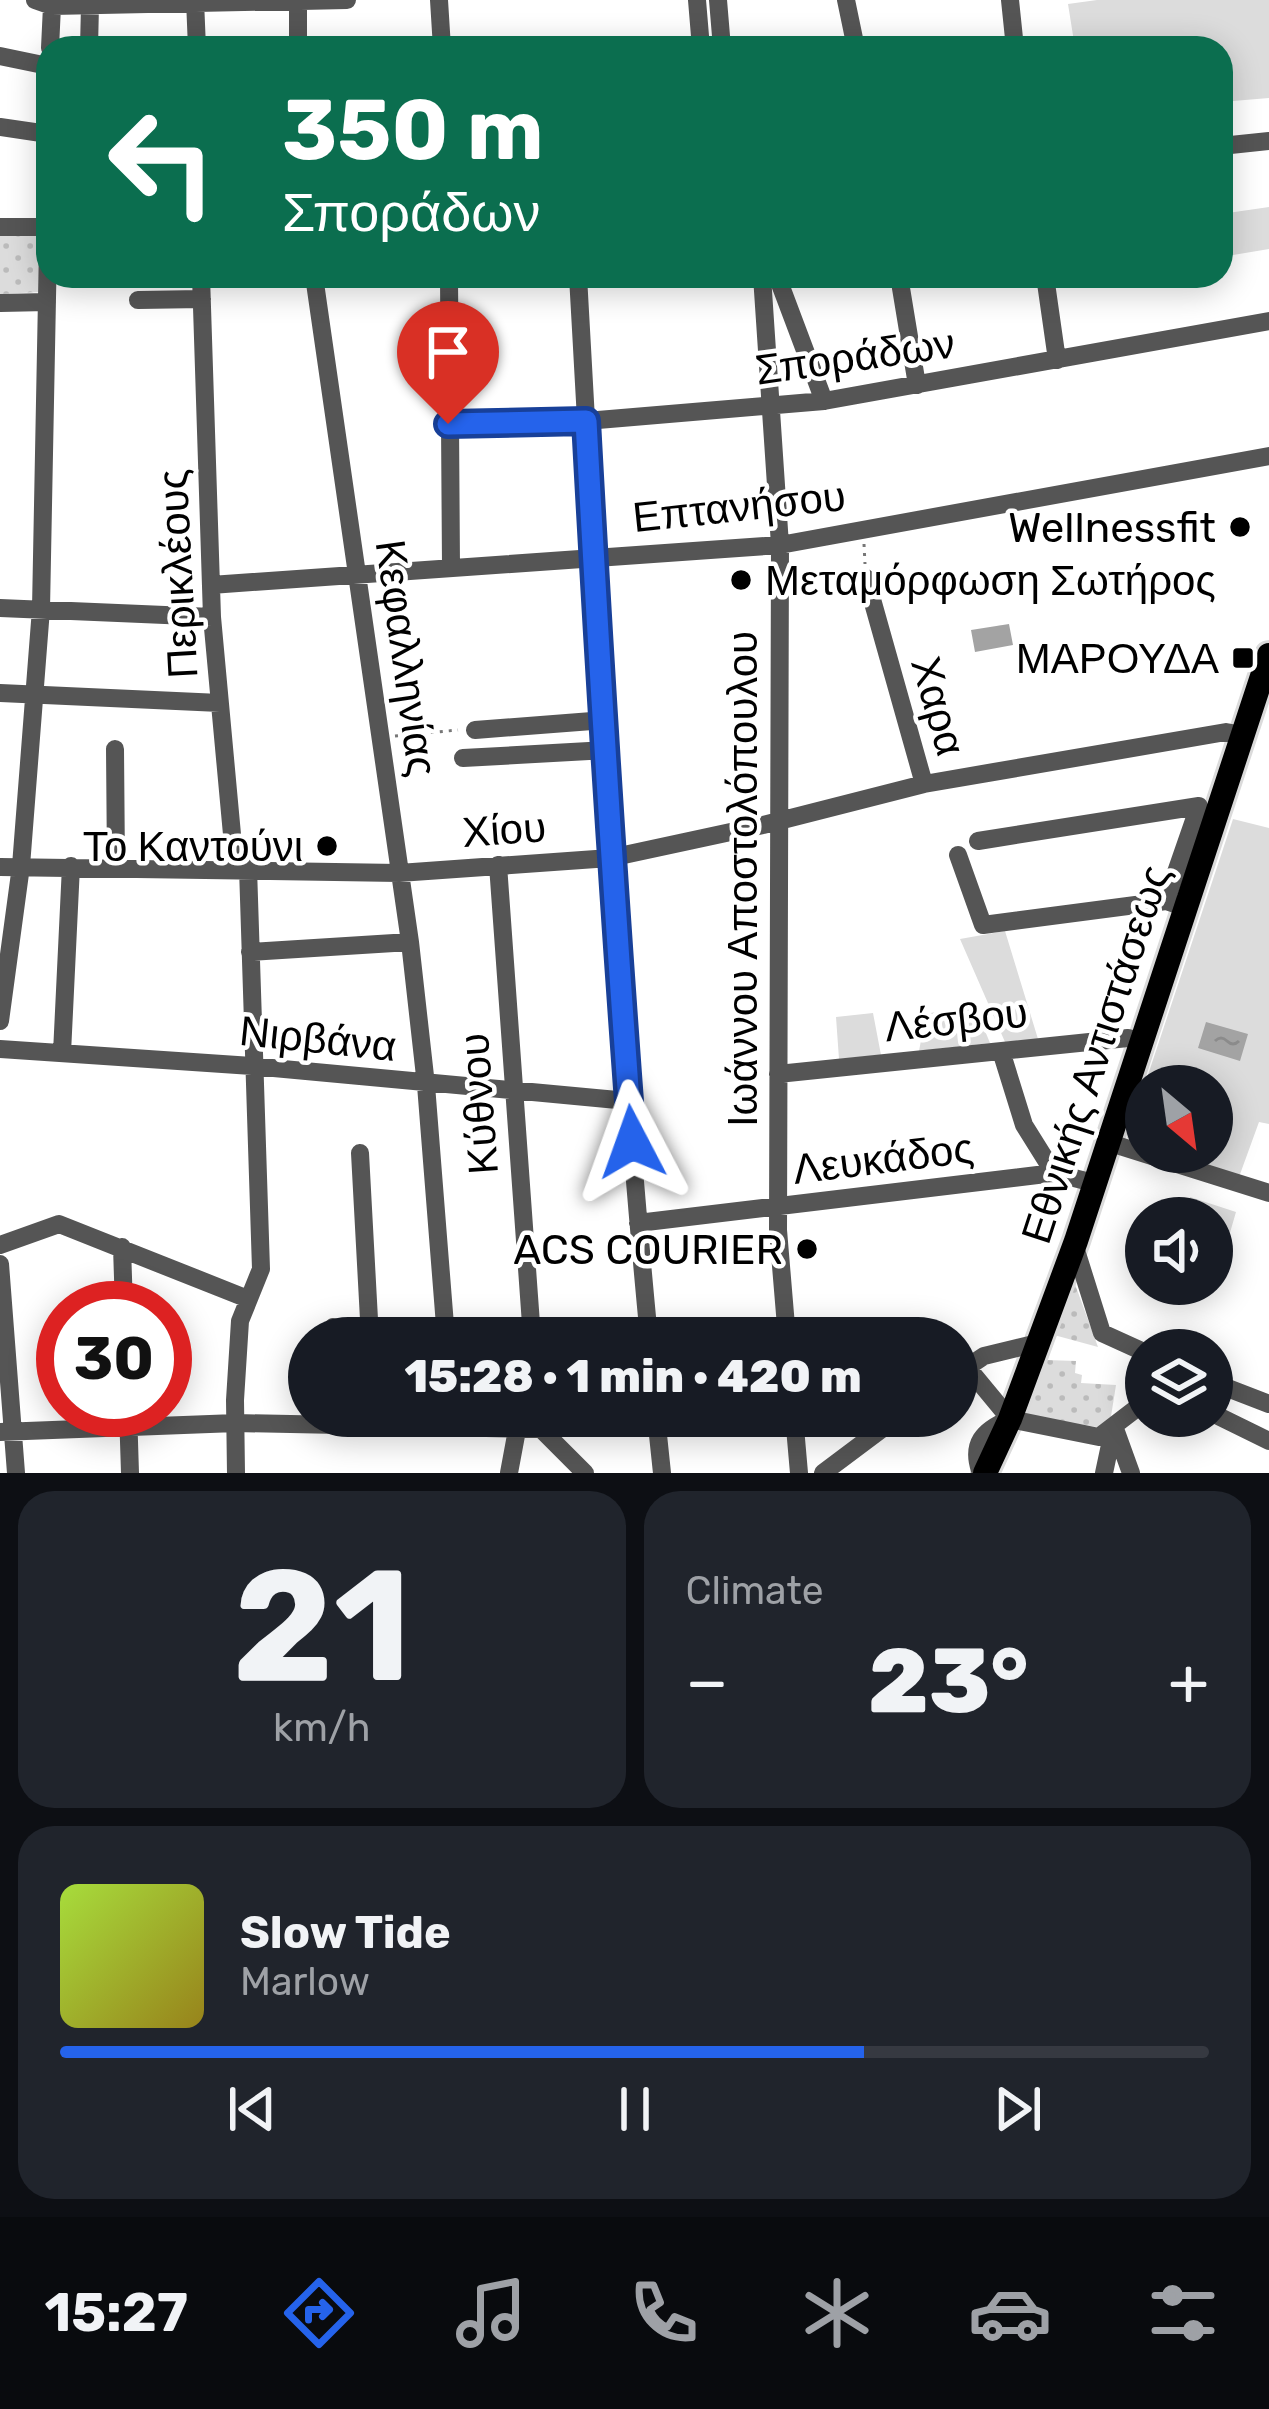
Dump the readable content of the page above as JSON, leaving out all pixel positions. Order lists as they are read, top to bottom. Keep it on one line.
{"streets":{"main road":["Εθνικής Αντιστάσεως"],"street":["Σποράδων","Επτανήσου","Περικλέους","Κεφαλληνίας","Χαρα","Χίου","Ιωάννου Αποστολόπουλου","Λέσβου","Νιρβάνα","Κύθνου","Λευκάδος"]},"crossings":[["Σποράδων","Ιωάννου Αποστολόπουλου"],["Επτανήσου","Περικλέους"],["Επτανήσου","Κεφαλληνίας"],["Επτανήσου","Ιωάννου Αποστολόπουλου"],["Περικλέους","Χίου"],["Περικλέους","Νιρβάνα"],["Κεφαλληνίας","Χίου"],["Κεφαλληνίας","Νιρβάνα"],["Χαρα","Χίου"],["Χίου","Ιωάννου Αποστολόπουλου"],["Χίου","Εθνικής Αντιστάσεως"],["Χίου","Κύθνου"],["Ιωάννου Αποστολόπουλου","Λέσβου"],["Ιωάννου Αποστολόπουλου","Λευκάδος"],["Λέσβου","Εθνικής Αντιστάσεως"],["Νιρβάνα","Κύθνου"],["Εθνικής Αντιστάσεως","Λευκάδος"]],"places":{"other":["Wellnessfit","Μεταμόρφωση Σωτήρος","Το Καντούνι","ACS COURIER"],"transit":["ΜΑΡΟΥΔΑ"]},"north":"bottom right","page":{"turn":["350 m","Σποράδων"],"limit":"30","trip":"15:28 · 1 min · 420 m","tile":[["21","km/h"],"Climate"],"heat":["−","23°","+"],"song":["Slow Tide","Marlow"],"tabs":"15:27"}}
